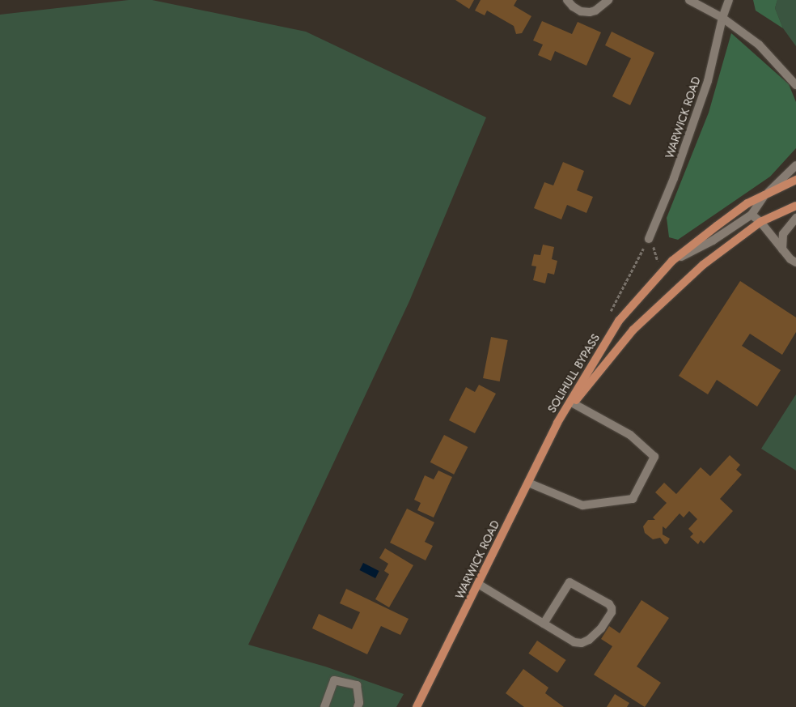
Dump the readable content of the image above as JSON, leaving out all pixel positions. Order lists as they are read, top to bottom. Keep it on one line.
{"streets":{"main road":["WARWICK ROAD","SOLIHULL BYPASS"]},"crossings":[["WARWICK ROAD","SOLIHULL BYPASS"]]}
